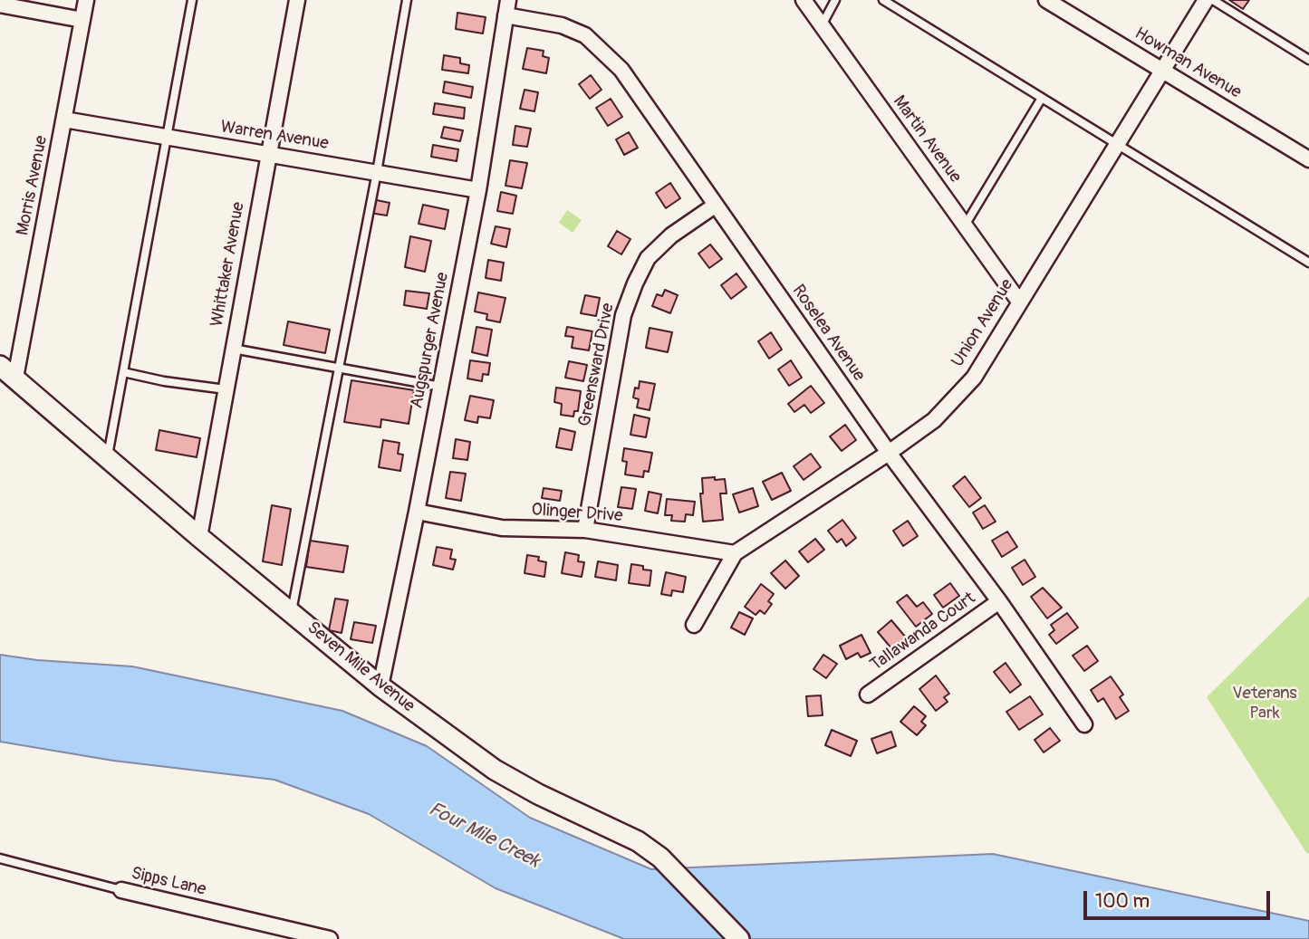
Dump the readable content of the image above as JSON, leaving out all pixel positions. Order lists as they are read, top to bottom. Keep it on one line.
{"streets":{"main road":["Seven Mile Avenue"],"street":["Howman Avenue","Warren Avenue","Martin Avenue","Morris Avenue","Whittaker Avenue","Union Avenue","Roselea Avenue","Augspurger Avenue","Greensward Drive","Olinger Drive","Tallawanda Court","Sipps Lane"]},"crossings":[["Howman Avenue","Union Avenue"],["Warren Avenue","Morris Avenue"],["Warren Avenue","Whittaker Avenue"],["Warren Avenue","Augspurger Avenue"],["Martin Avenue","Union Avenue"],["Morris Avenue","Seven Mile Avenue"],["Whittaker Avenue","Seven Mile Avenue"],["Union Avenue","Roselea Avenue"],["Union Avenue","Olinger Drive"],["Roselea Avenue","Augspurger Avenue"],["Roselea Avenue","Greensward Drive"],["Roselea Avenue","Tallawanda Court"],["Augspurger Avenue","Olinger Drive"],["Augspurger Avenue","Seven Mile Avenue"],["Greensward Drive","Olinger Drive"]],"water":["Four Mile Creek"],"parks":["Veterans Park"],"scale_bar":"100 m"}
